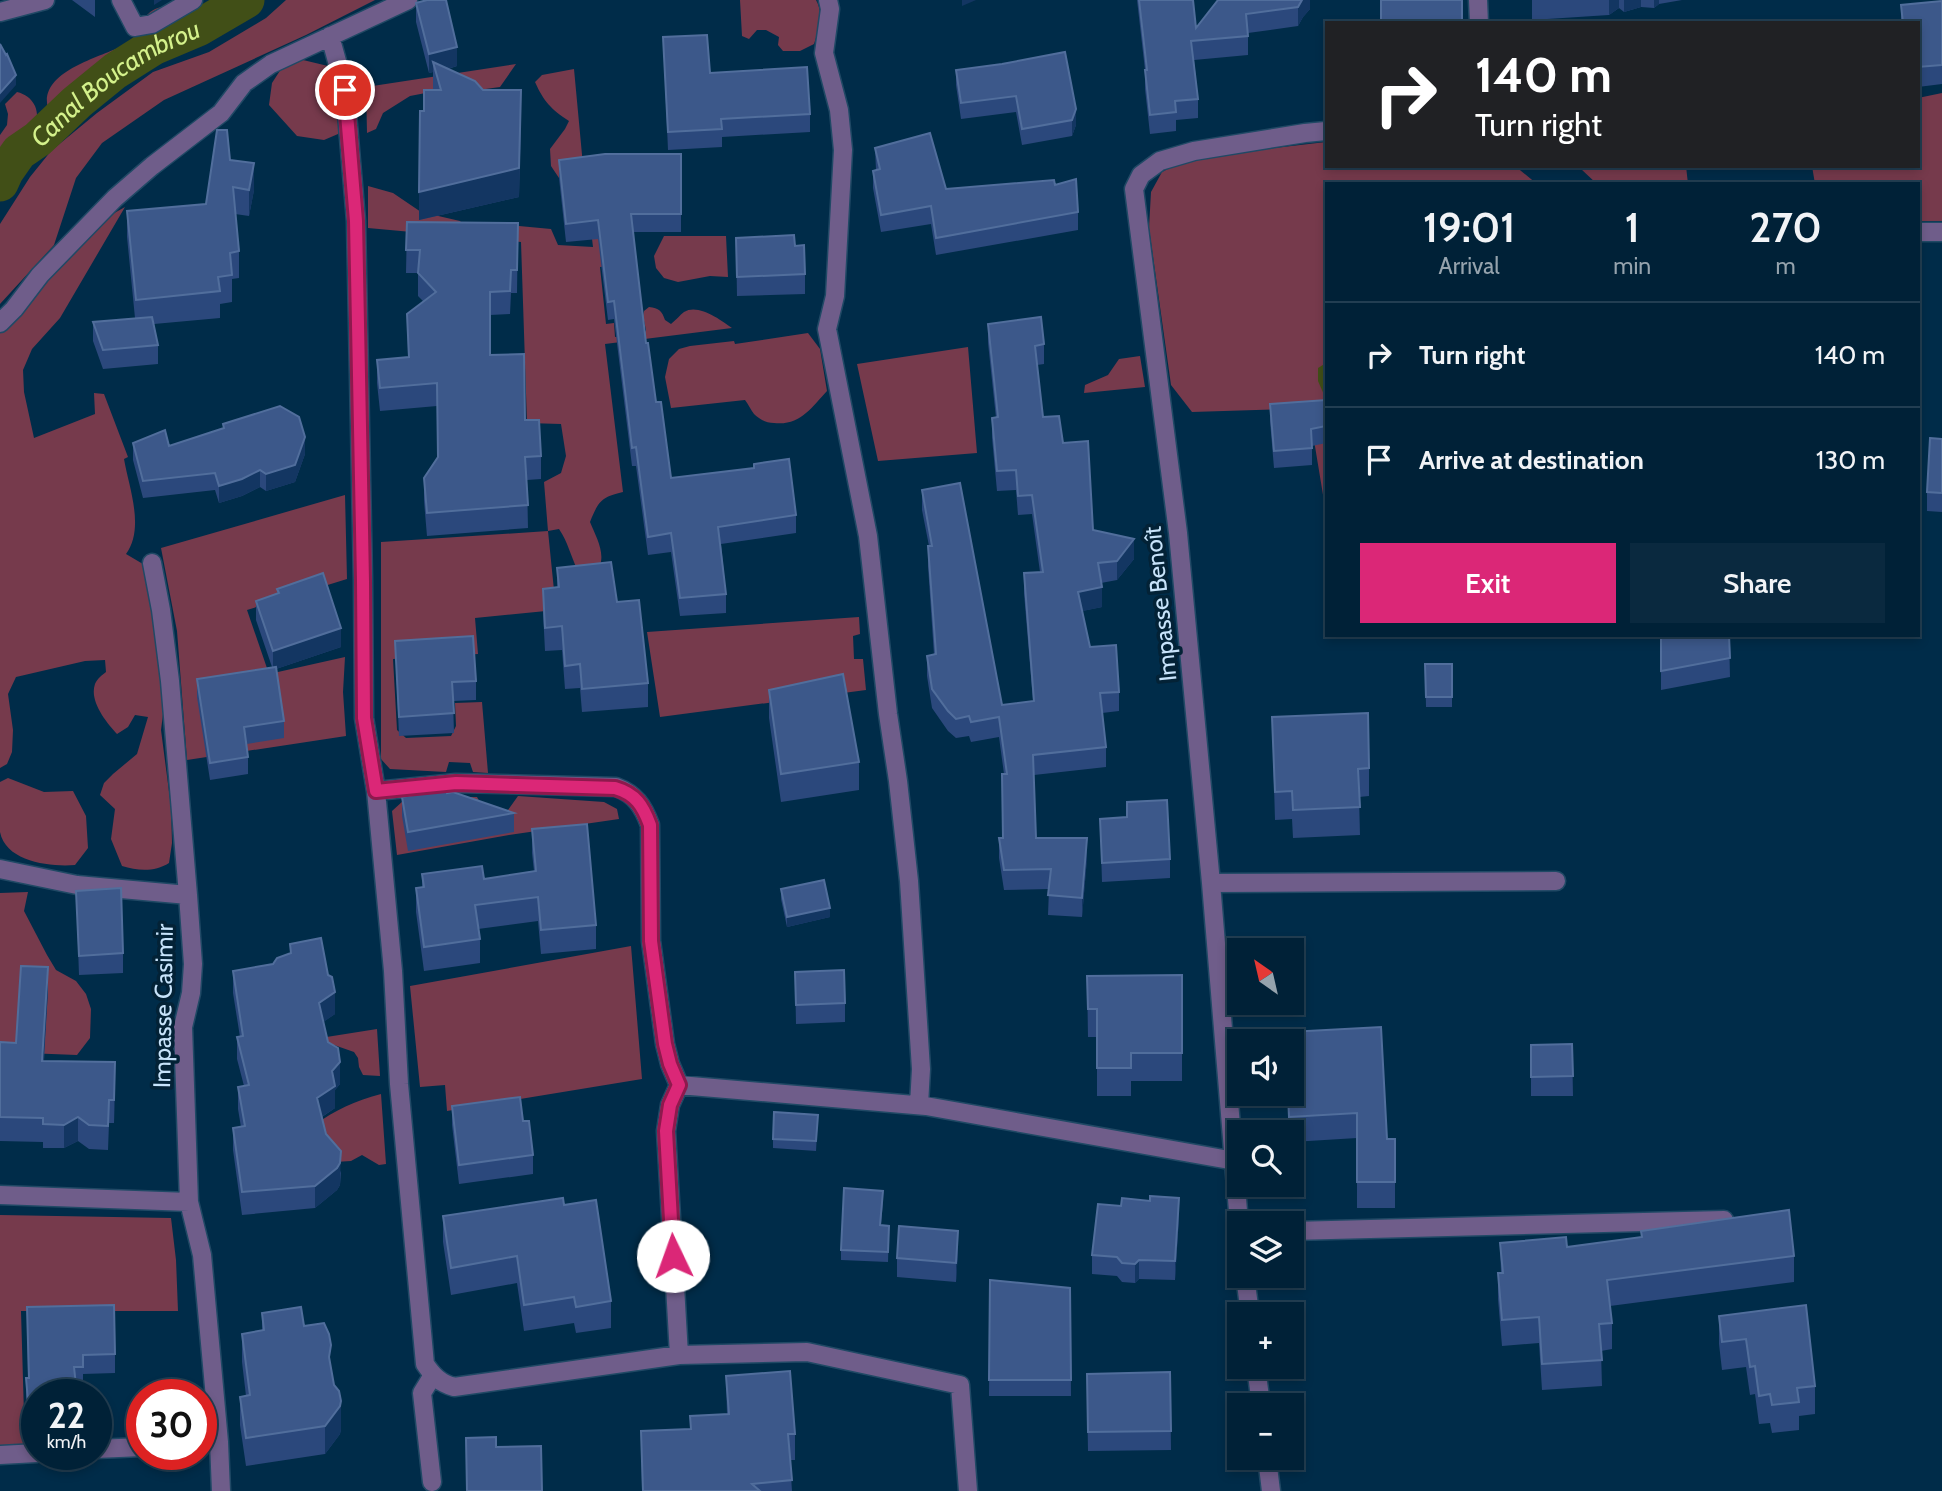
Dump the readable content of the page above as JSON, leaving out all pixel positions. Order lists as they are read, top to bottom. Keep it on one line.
{"streets":{"street":["Impasse Benoît","Impasse Casimir"]},"water":["Canal Boucambrou"],"north":"top left","page":{"turn":["140 m","Turn right"],"eta":["19:01","Arrival","1","min","270","m"],"list":[{"name":"Turn right","value":"140 m"},{"name":"Arrive at destination","value":"130 m"}],"buttons":["Exit","Share"],"map_buttons":["+","−"],"speed":"22 km/h","limit":"30"}}
